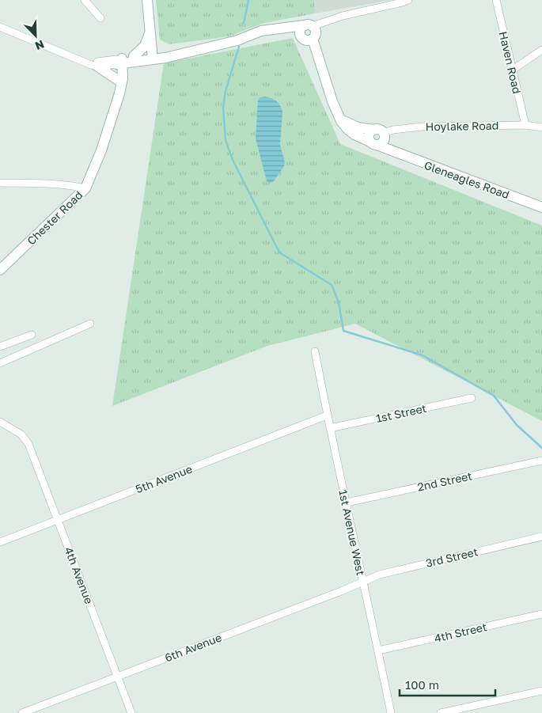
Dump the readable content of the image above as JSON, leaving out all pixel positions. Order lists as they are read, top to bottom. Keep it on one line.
{"streets":{"street":["Haven Road","Hoylake Road","Gleneagles Road","Chester Road","1st Street","5th Avenue","2nd Street","1st Avenue West","3rd Street","4th Avenue","4th Street","6th Avenue"]},"crossings":[["Haven Road","Hoylake Road"],["Hoylake Road","Gleneagles Road"],["1st Street","1st Avenue West"],["5th Avenue","1st Avenue West"],["5th Avenue","4th Avenue"],["2nd Street","1st Avenue West"],["1st Avenue West","3rd Street"],["1st Avenue West","4th Street"],["1st Avenue West","6th Avenue"],["3rd Street","6th Avenue"],["4th Avenue","6th Avenue"]],"scale_bar":"100 m","north":"bottom right"}
